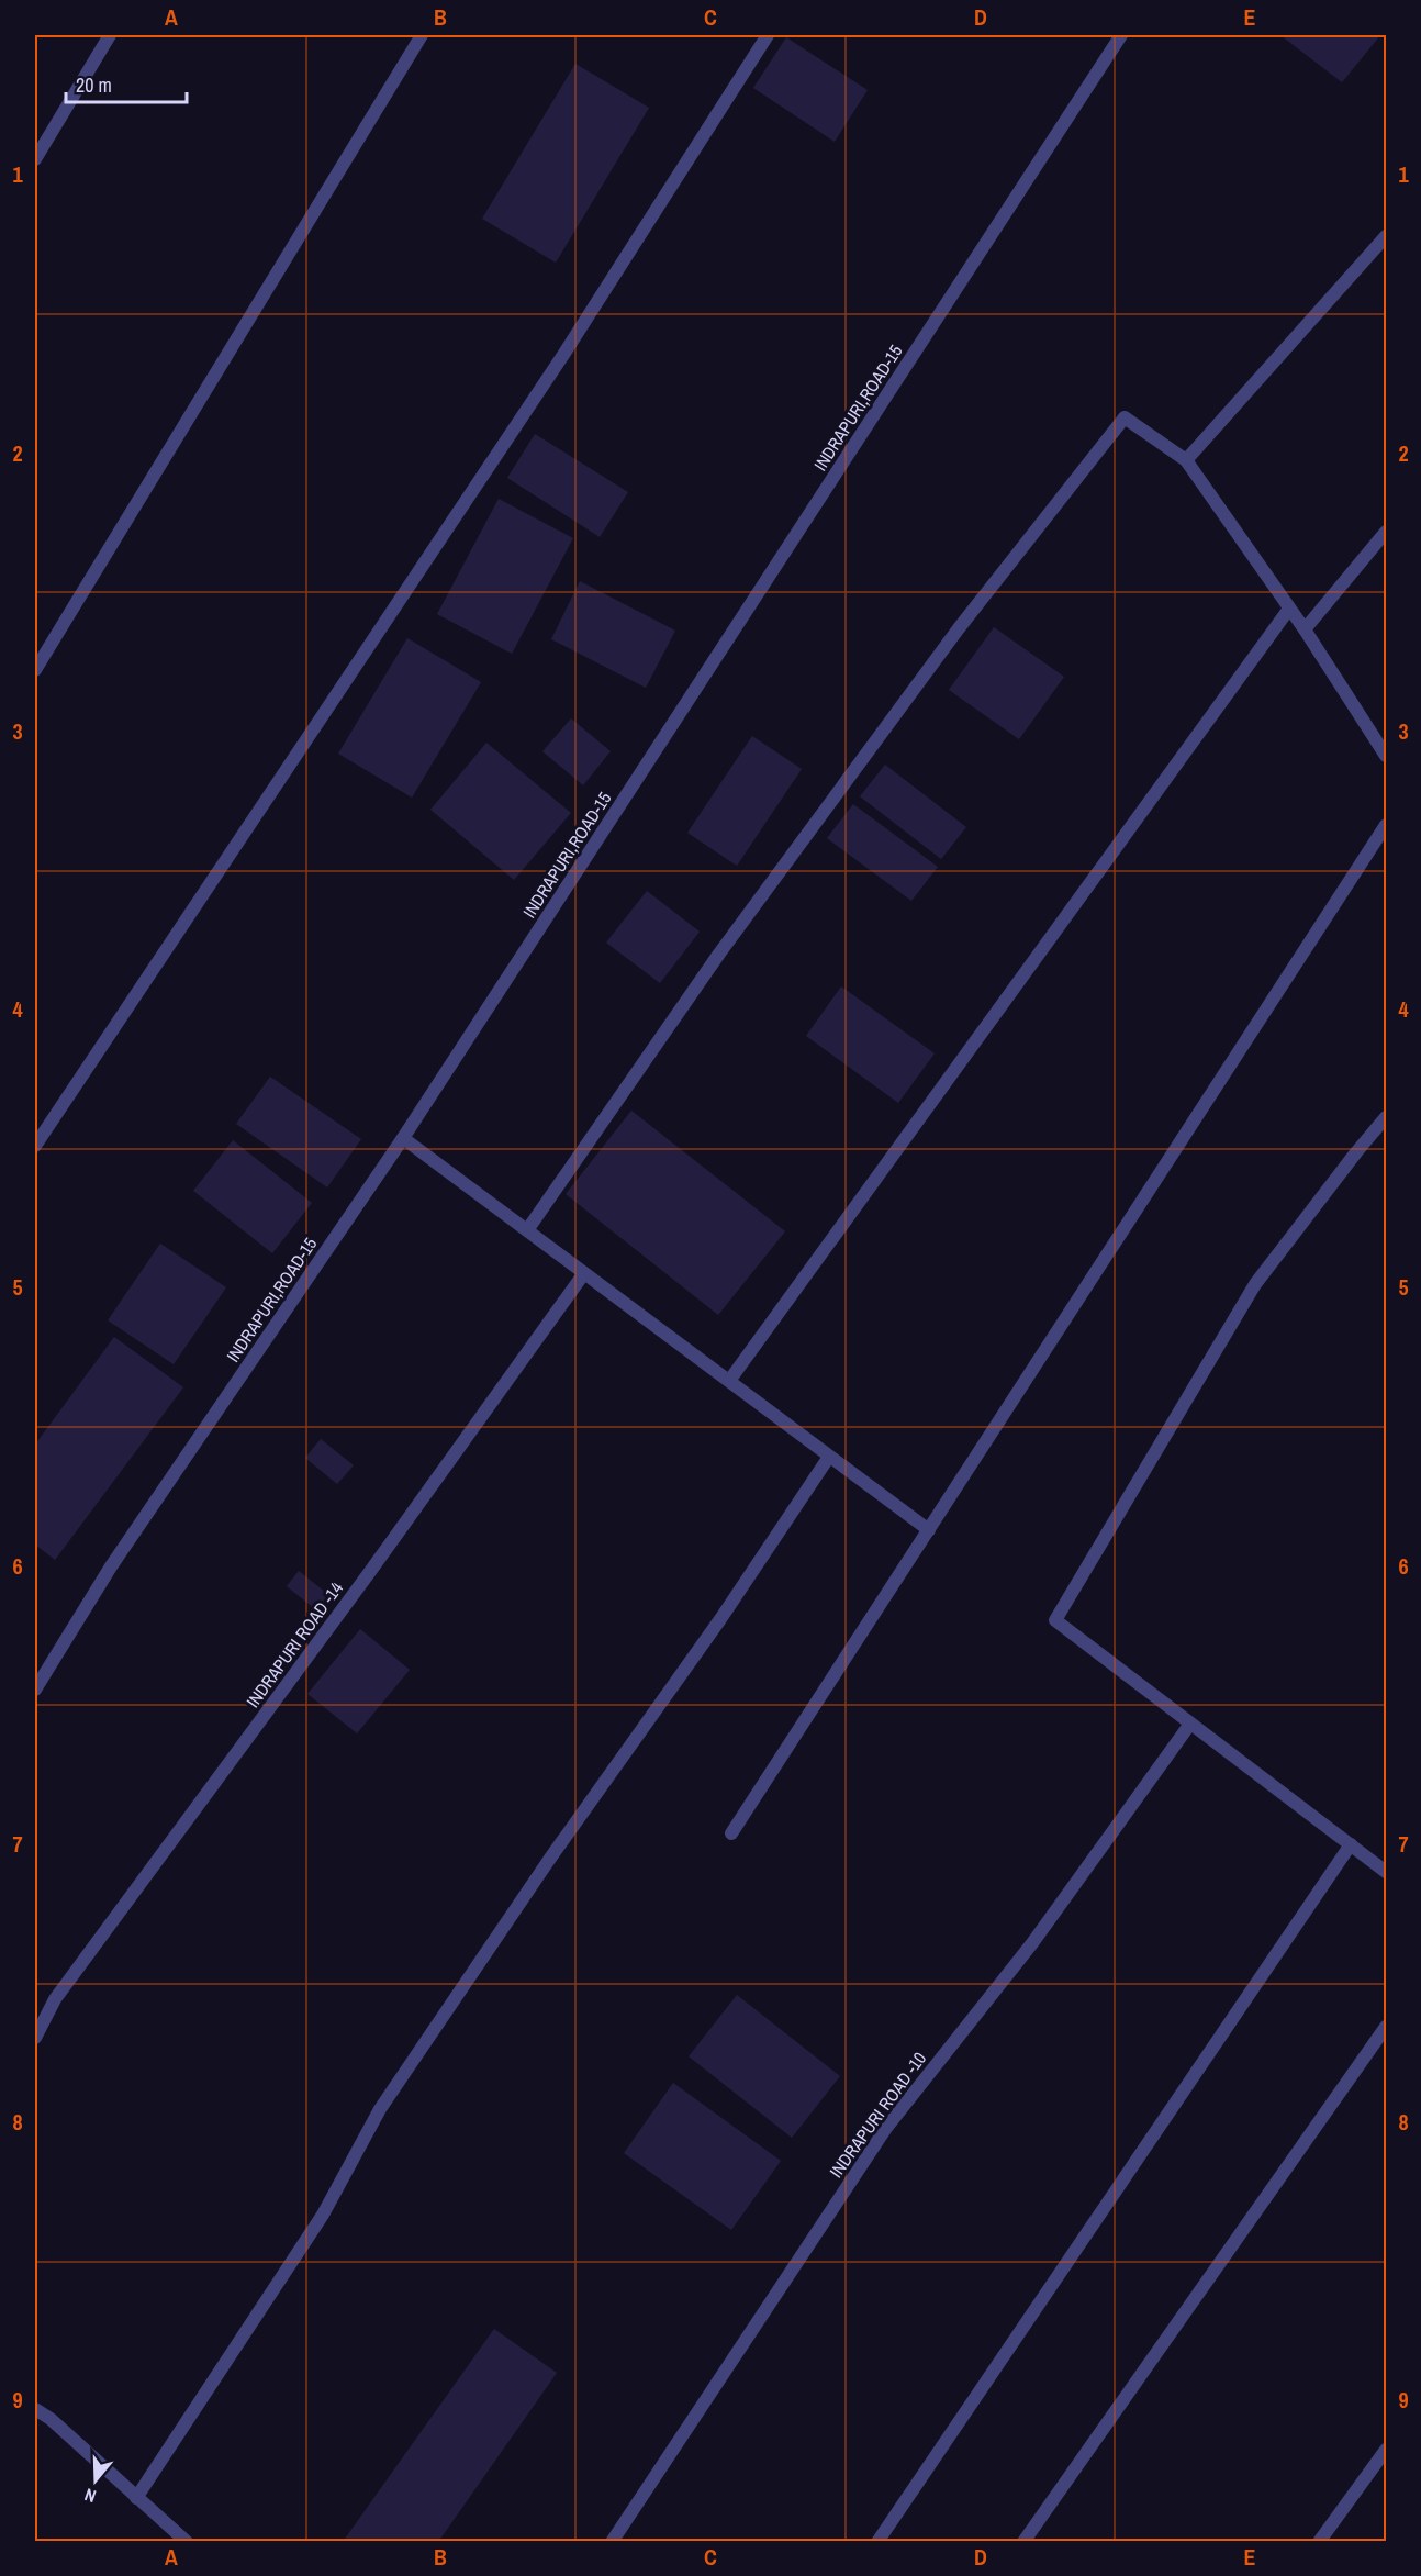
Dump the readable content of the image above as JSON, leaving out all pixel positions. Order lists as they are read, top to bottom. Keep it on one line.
{"streets":{"street":["INDRAPURI,ROAD-15","INDRAPURI ROAD -14","INDRAPURI ROAD -10"]},"scale_bar":"20 m","north":"bottom","grid":{"columns":["A","B","C","D","E"],"rows":["1","2","3","4","5","6","7","8","9"]}}
